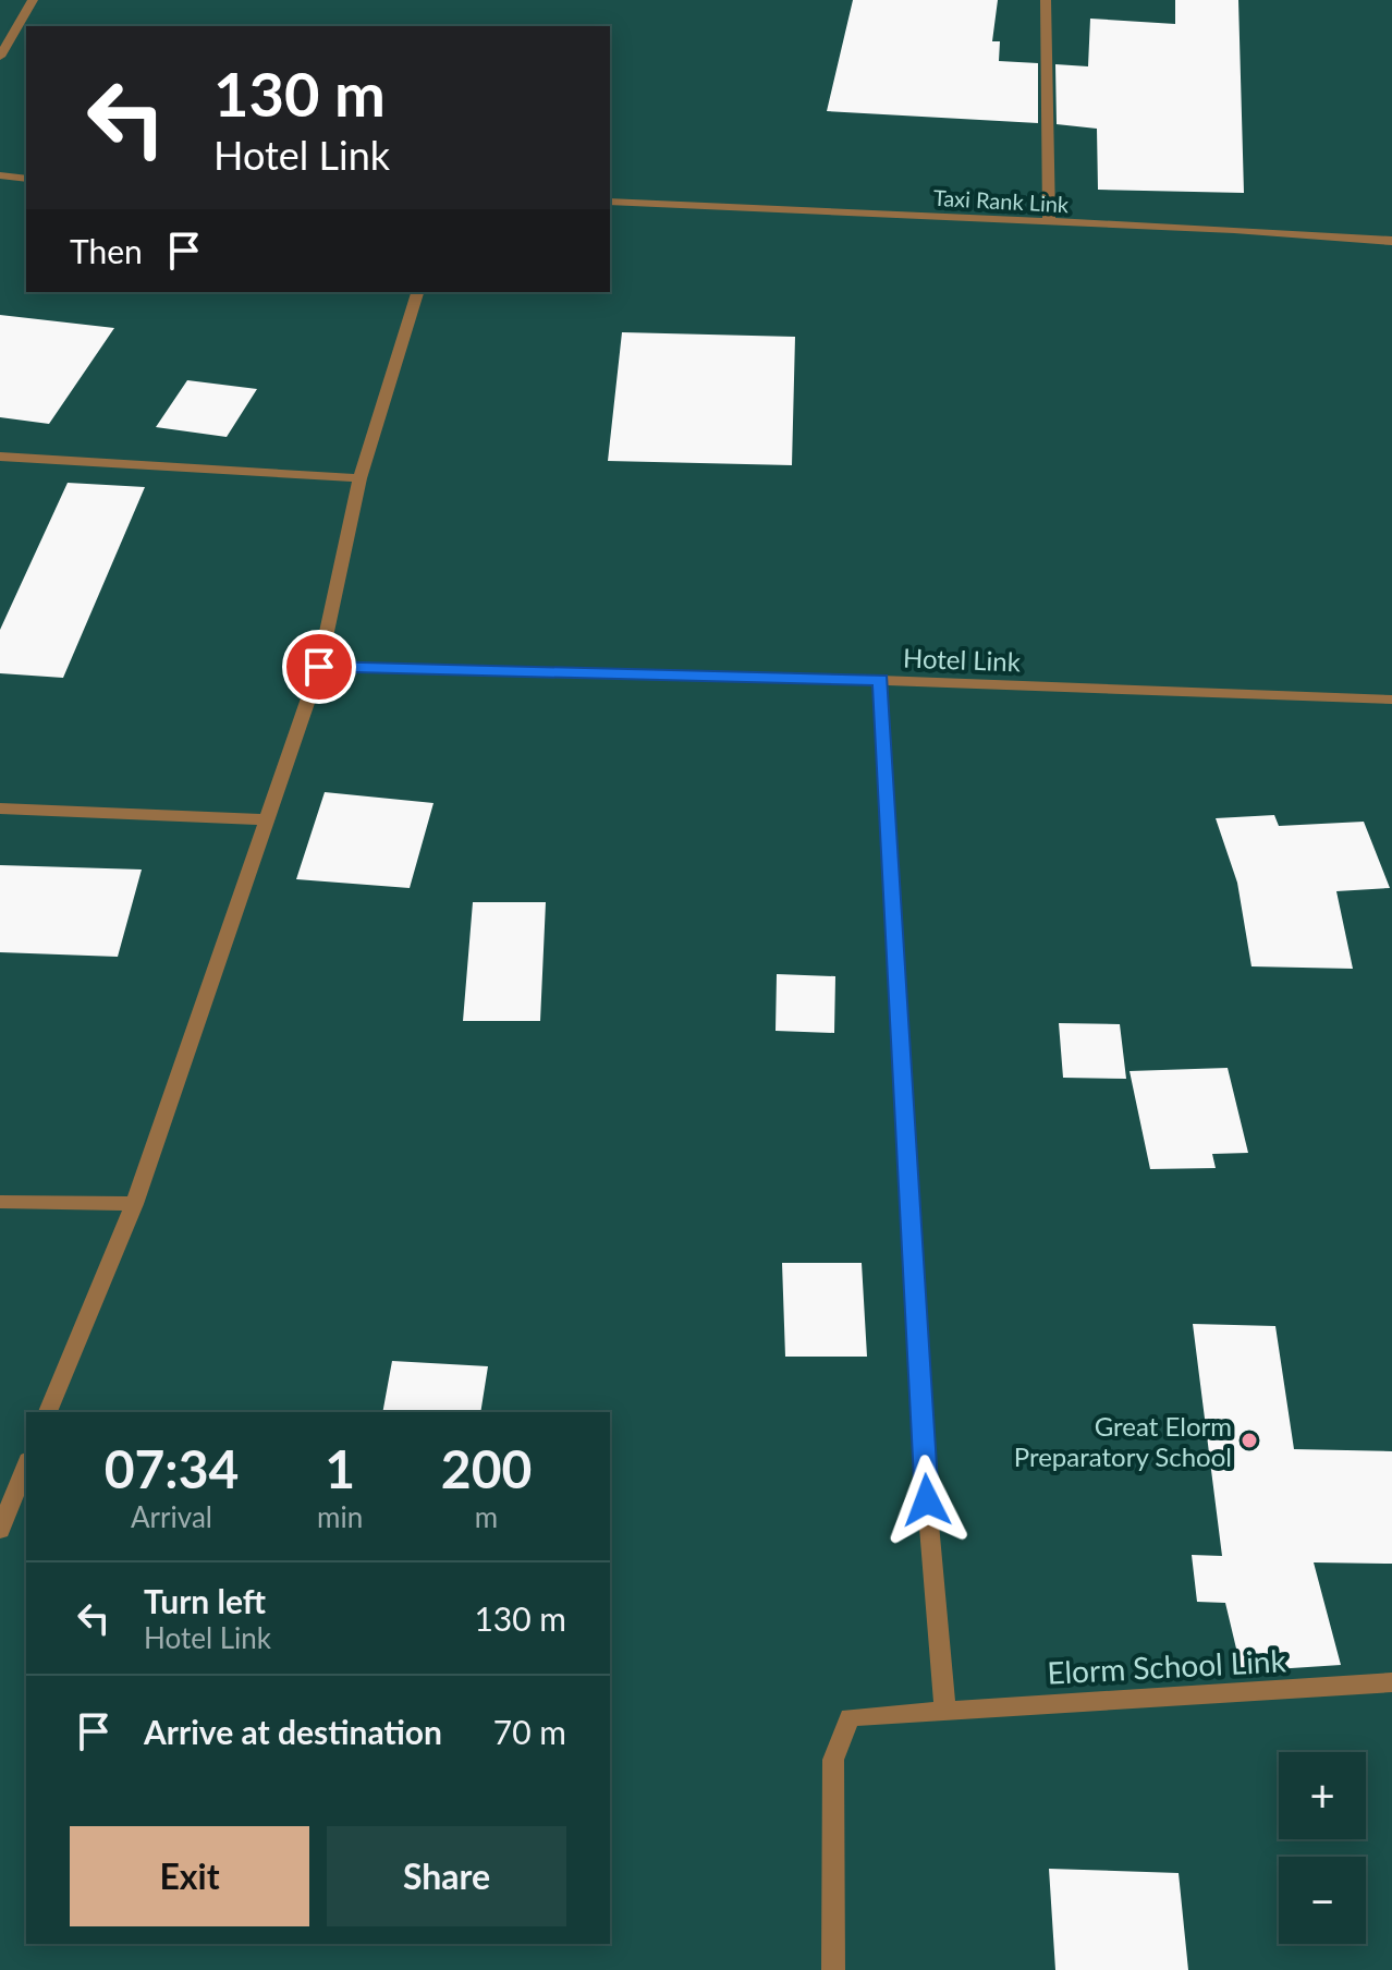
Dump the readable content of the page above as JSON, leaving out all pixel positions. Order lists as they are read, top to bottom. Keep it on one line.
{"streets":{"street":["Taxi Rank Link","Hotel Link","Elorm School Link"]},"places":["Great Elorm Preparatory School"],"page":{"turn":["130 m","Hotel Link"],"then":"Then","eta":["07:34","Arrival","1","min","200","m"],"list":[{"name":"Turn left","note":"Hotel Link","value":"130 m"},{"name":"Arrive at destination","value":"70 m"}],"map_buttons":["+","−"],"buttons":["Exit","Share"]}}
